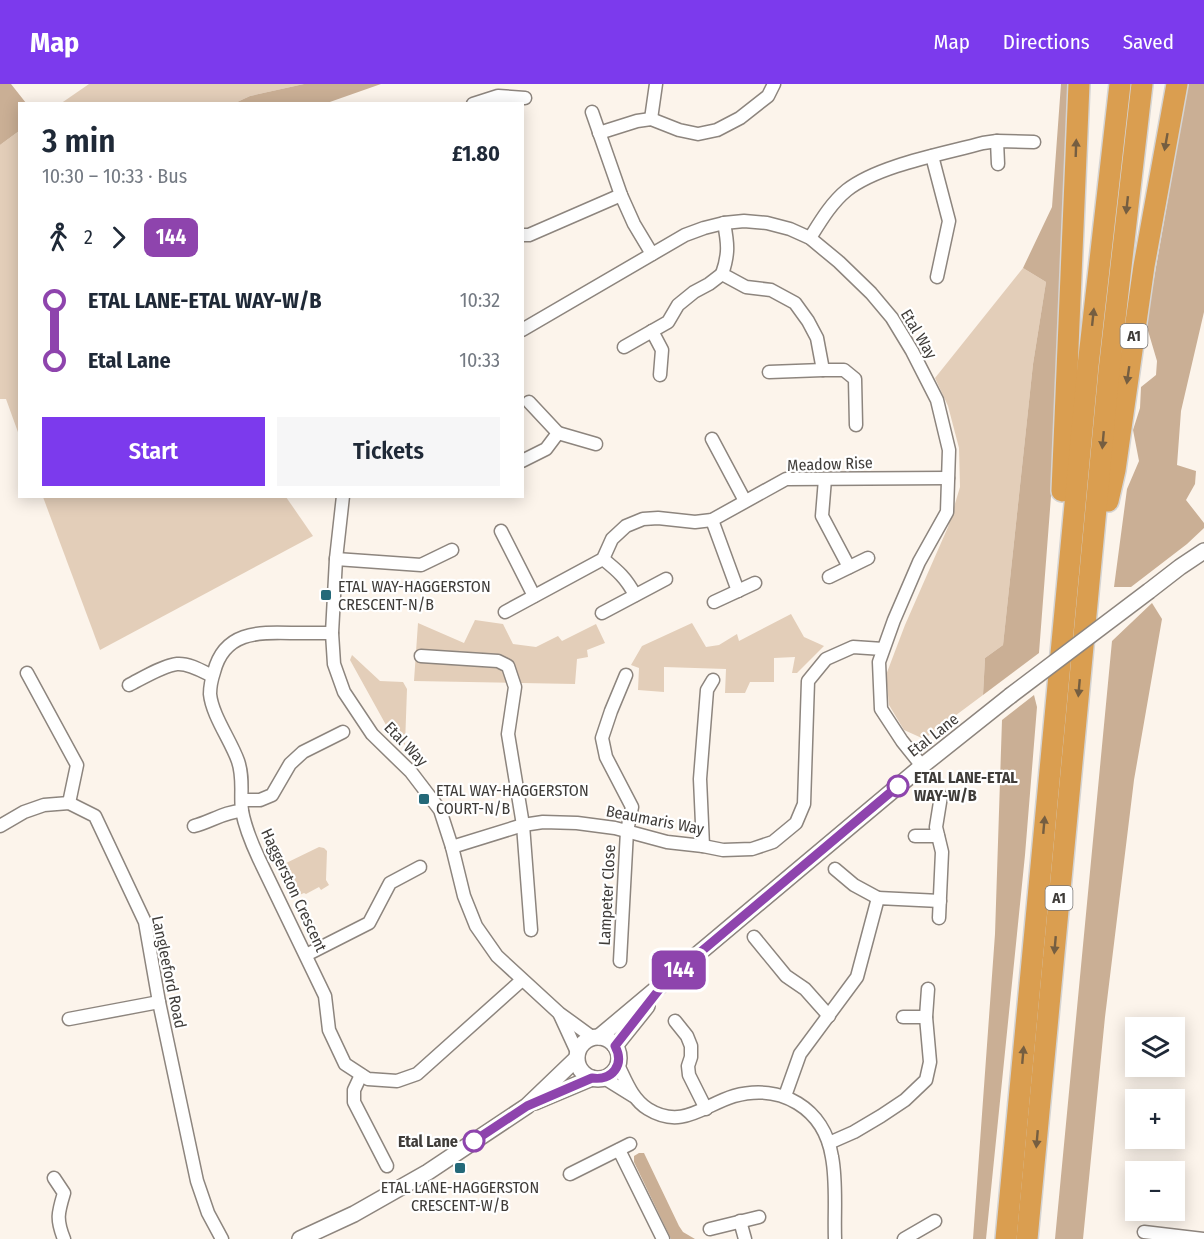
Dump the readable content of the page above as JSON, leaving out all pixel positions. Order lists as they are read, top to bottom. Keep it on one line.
{"streets":{"highway":["A1"],"street":["Etal Way","Meadow Rise","Etal Lane","Beaumaris Way","Haggerston Crescent","Lampeter Close","Langleeford Road"]},"crossings":[["Etal Way","Meadow Rise"],["Etal Way","Etal Lane"],["Etal Way","Beaumaris Way"],["Etal Way","Haggerston Crescent"],["Beaumaris Way","Lampeter Close"]],"places":{"transit":["ETAL WAY-HAGGERSTON CRESCENT-N/B","ETAL WAY-HAGGERSTON COURT-N/B","ETAL LANE-HAGGERSTON CRESCENT-W/B"],"other":["ETAL LANE-ETAL WAY-W/B","Etal Lane"]},"lines":["bus line 144"],"page":{"header":"Map","nav":["Map","Directions","Saved"],"on_map":"144","heading":["3 min","10:30 – 10:33 · Bus","£1.80"],"legs":["2","144"],"list":[{"name":"ETAL LANE-ETAL WAY-W/B","value":"10:32"},{"name":"Etal Lane","value":"10:33"}],"buttons":["Start","Tickets"],"map_buttons":["+","−"]}}
